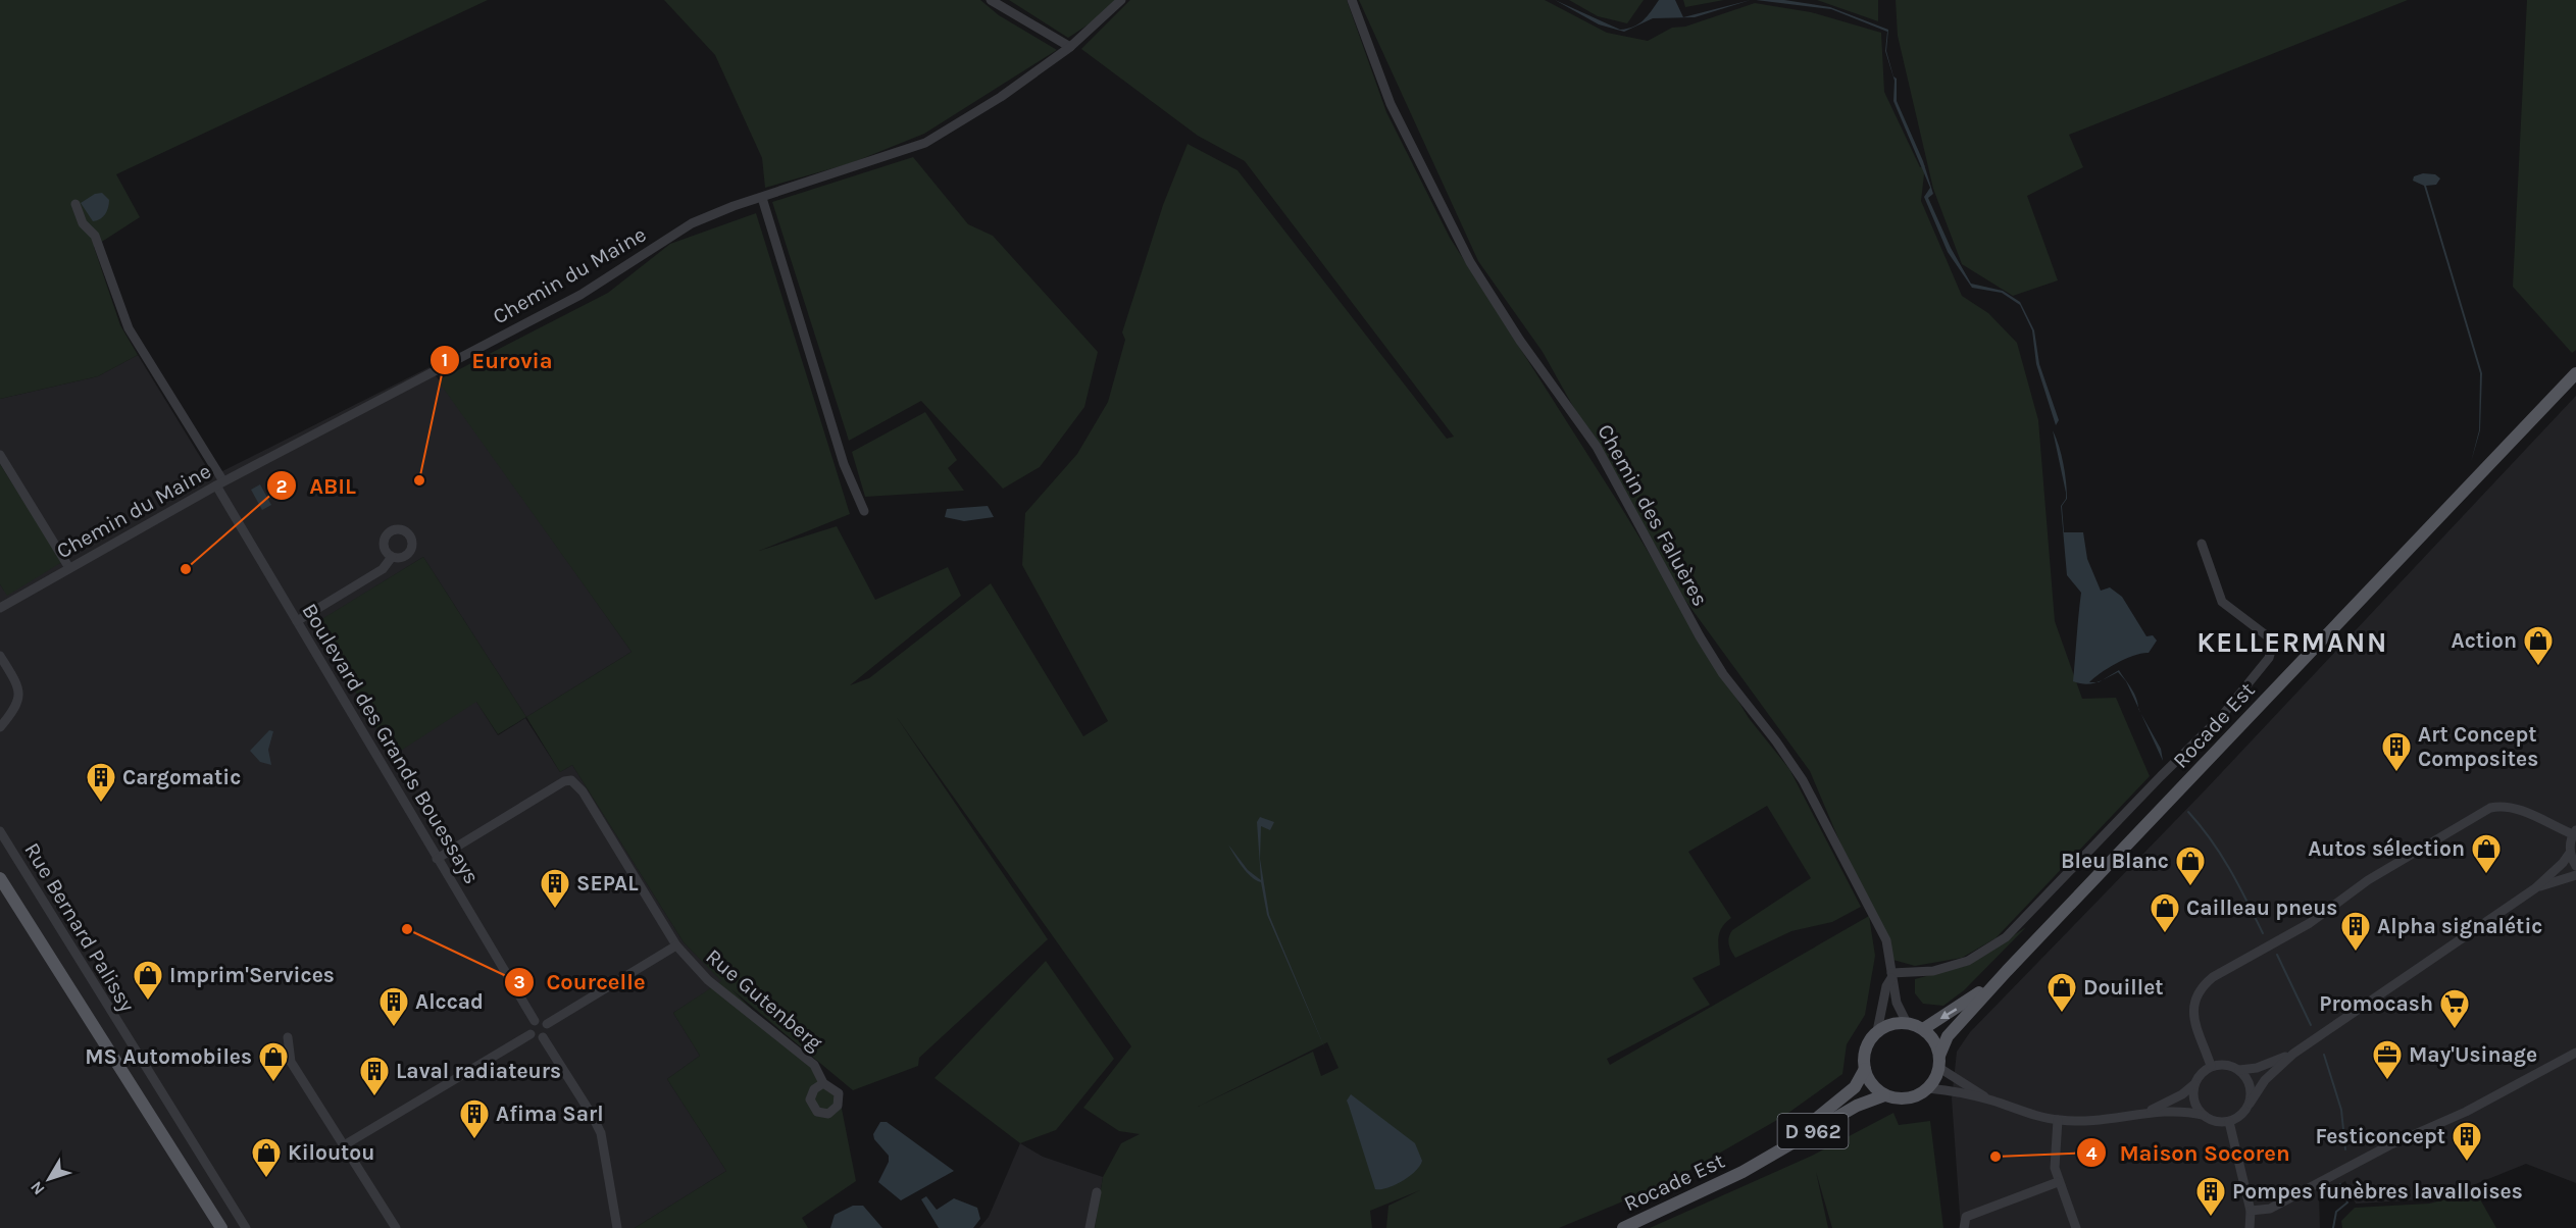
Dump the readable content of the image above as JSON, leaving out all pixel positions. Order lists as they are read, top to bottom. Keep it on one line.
{"streets":{"main road":["Rocade Est","D 962"],"street":["Chemin du Maine","Chemin des Faluères","Boulevard des Grands Bouessays","Rue Bernard Palissy","Rue Gutenberg"]},"crossings":[["Chemin du Maine","Boulevard des Grands Bouessays"],["Chemin des Faluères","Rocade Est"],["Boulevard des Grands Bouessays","Rue Gutenberg"]],"districts":["KELLERMANN"],"places":{"other":["Eurovia","ABIL","Courcelle","Maison Socoren"],"shop":["Action","Autos sélection","Bleu Blanc","Cailleau pneus","Imprim'Services","Douillet","MS Automobiles","Kiloutou"],"building":["Art Concept Composites","Cargomatic","SEPAL","Alpha signalétic","Alccad","Laval radiateurs","Afima Sarl","Festiconcept","Pompes funèbres lavalloises"],"supermarket":["Promocash"],"office":["May'Usinage"]},"north":"bottom left"}
